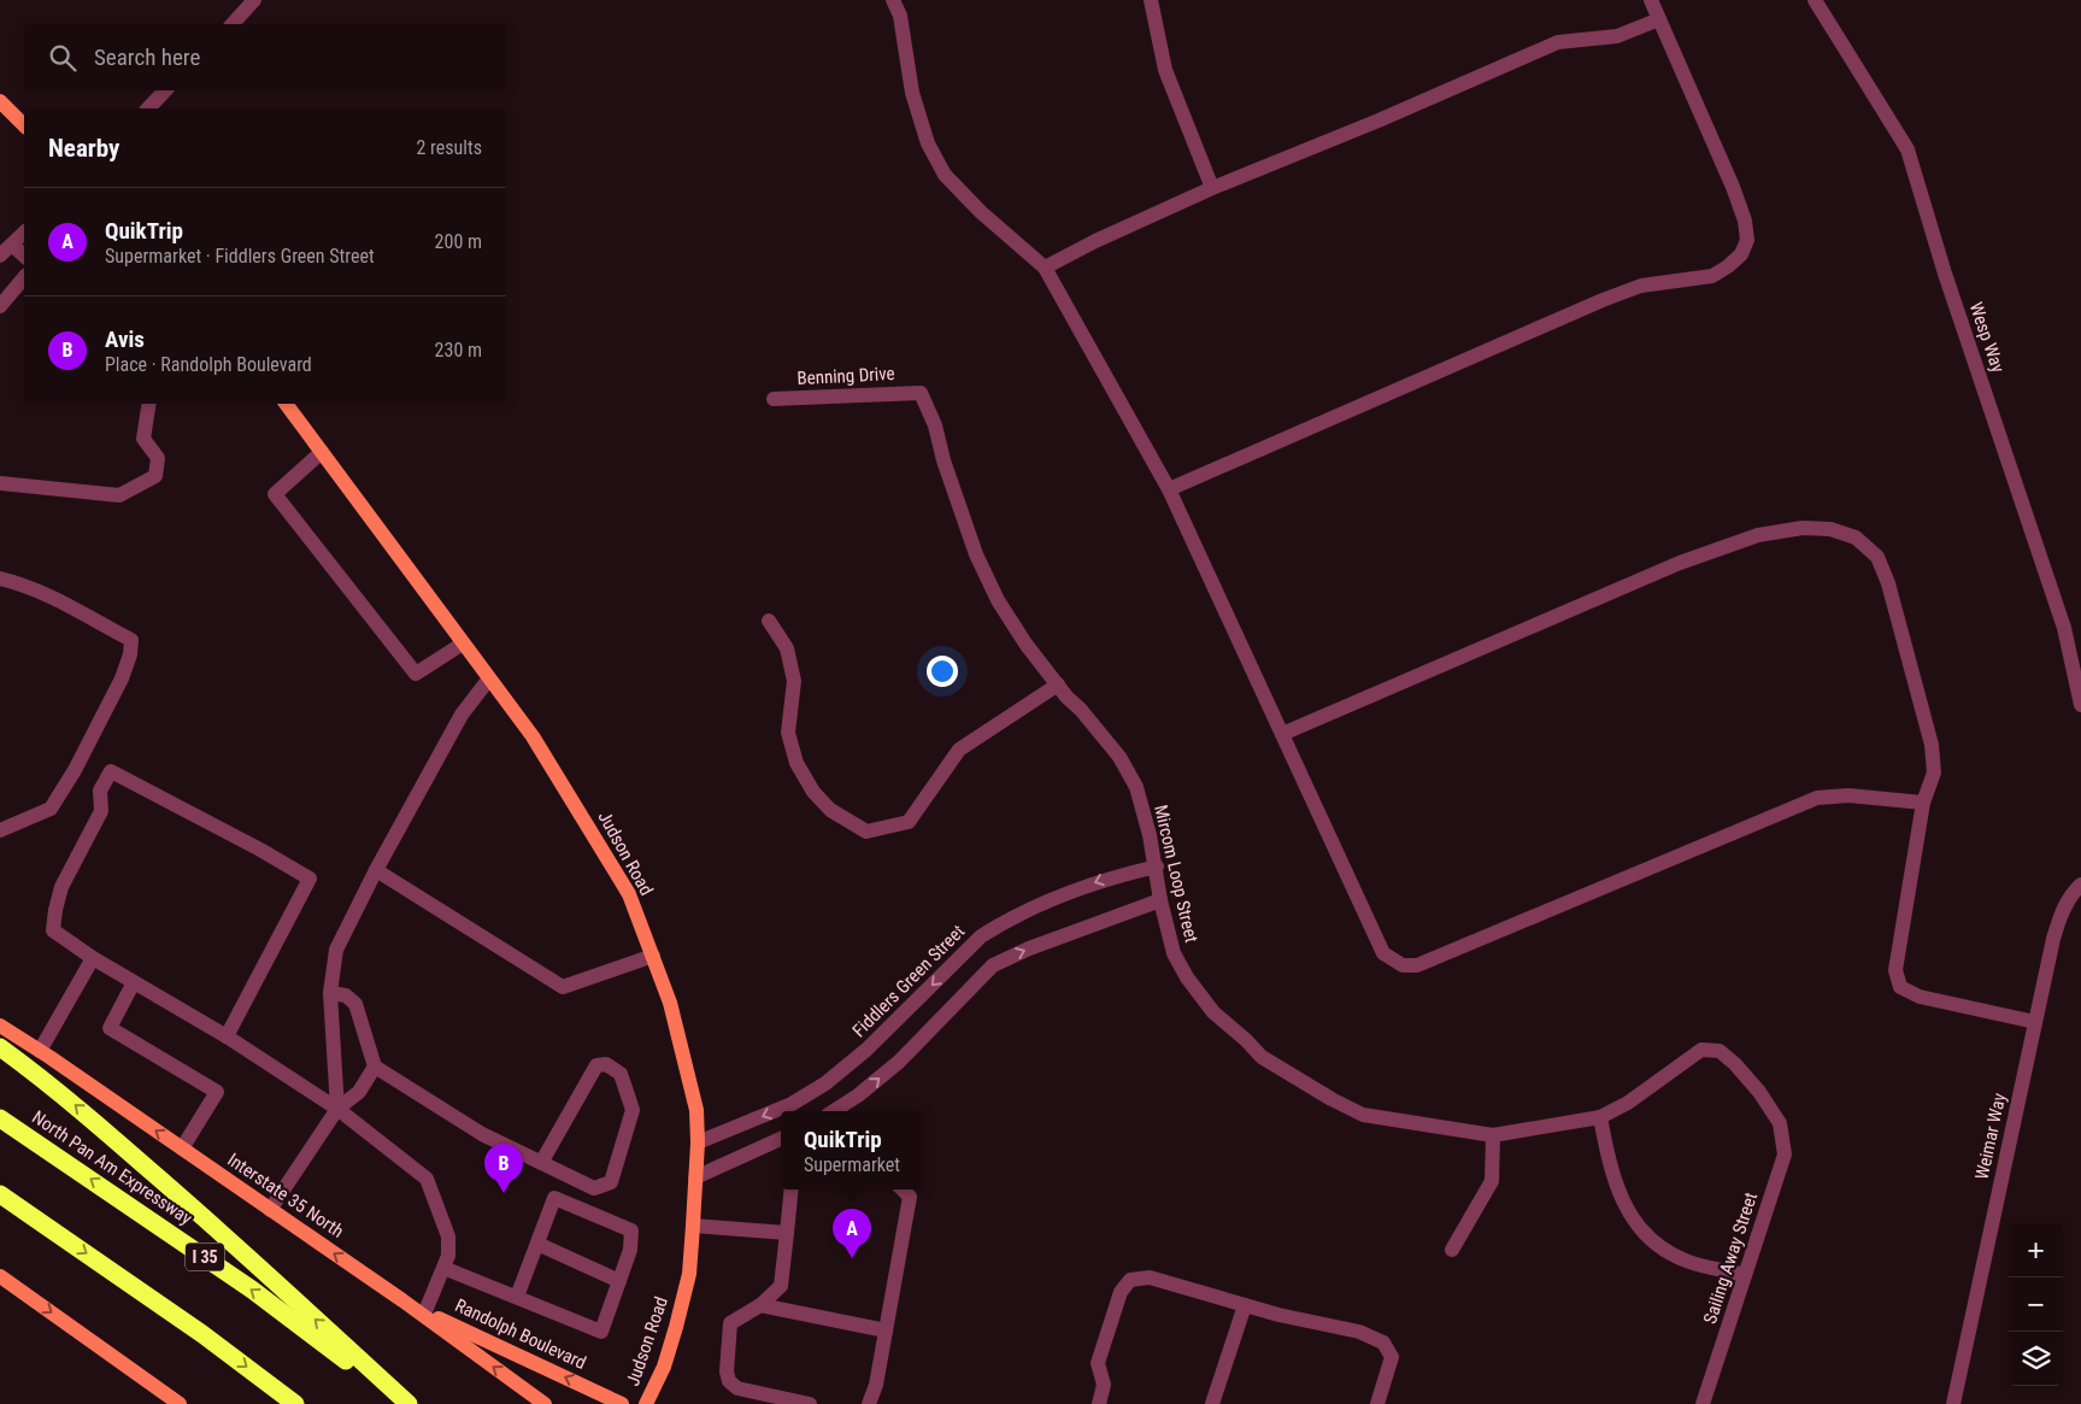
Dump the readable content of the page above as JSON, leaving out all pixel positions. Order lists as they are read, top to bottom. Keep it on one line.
{"streets":{"highway":["North Pan Am Expressway","I 35"],"main road":["Judson Road","Interstate 35 North","Randolph Boulevard"],"street":["Wesp Way","Benning Drive","Mircom Loop Street","Fiddlers Green Street","Weimar Way","Sailing Away Street"]},"crossings":[["Benning Drive","Mircom Loop Street"],["Judson Road","Fiddlers Green Street"],["Mircom Loop Street","Fiddlers Green Street"],["Mircom Loop Street","Sailing Away Street"],["Interstate 35 North","Randolph Boulevard"]],"one_way":["Interstate 35 North","Randolph Boulevard"],"page":{"search":"Search here","heading":["Nearby","2 results"],"list":[{"mark":"A","name":"QuikTrip","note":"Supermarket · Fiddlers Green Street","value":"200 m"},{"mark":"B","name":"Avis","note":"Place · Randolph Boulevard","value":"230 m"}],"popup":["QuikTrip","Supermarket"],"pins":["B","A"],"map_buttons":["+","−"]}}
